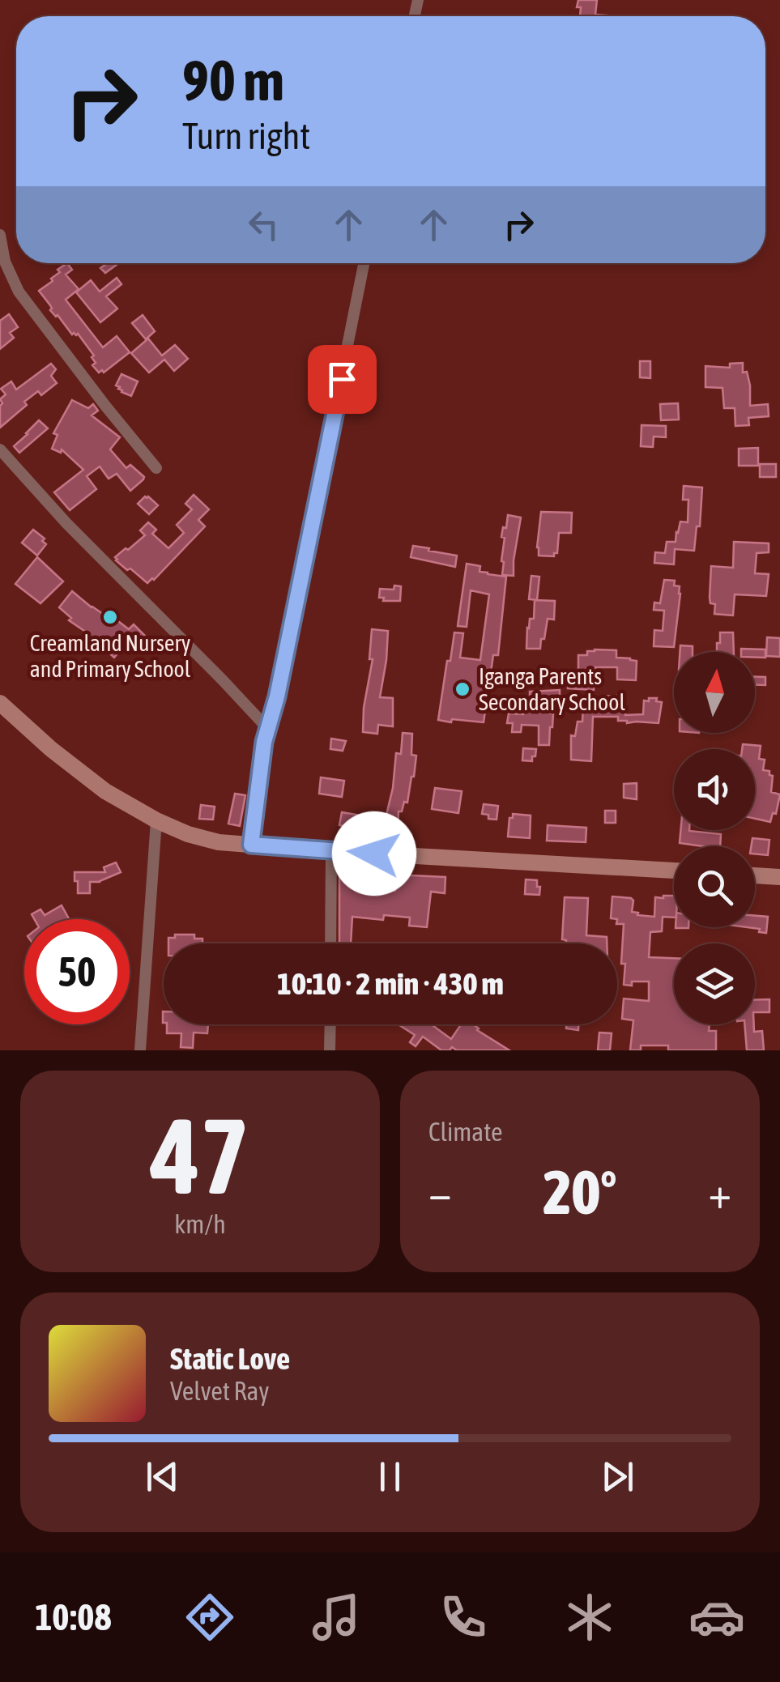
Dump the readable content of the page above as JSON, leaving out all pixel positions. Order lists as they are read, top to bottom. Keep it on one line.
{"places":["Creamland Nursery and Primary School","Iganga Parents Secondary School"],"north":"top","page":{"turn":["90 m","Turn right"],"limit":"50","trip":"10:10 · 2 min · 430 m","tile":[["47","km/h"],"Climate"],"heat":["−","20°","+"],"song":["Static Love","Velvet Ray"],"tabs":"10:08"}}
